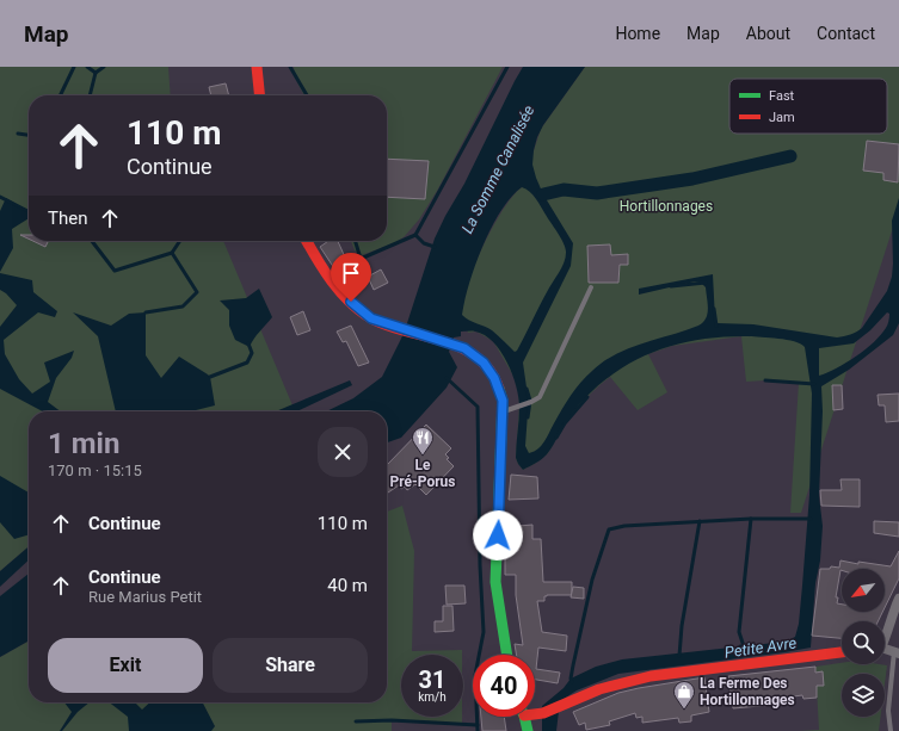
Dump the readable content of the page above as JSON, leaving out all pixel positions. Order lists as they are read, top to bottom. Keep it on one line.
{"water":["La Somme Canalisée","Petite Avre"],"parks":["Hortillonnages"],"places":{"restaurant":["Le Pré-Porus"],"shop":["La Ferme Des Hortillonnages"]},"legend":["Fast","Jam"],"north":"bottom left","page":{"header":"Map","nav":["Home","Map","About","Contact"],"turn":["110 m","Continue"],"then":"Then","heading":["1 min","170 m · 15:15"],"list":[{"name":"Continue","value":"110 m"},{"name":"Continue","note":"Rue Marius Petit","value":"40 m"}],"buttons":["Exit","Share"],"speed":"31 km/h","limit":"40"}}
